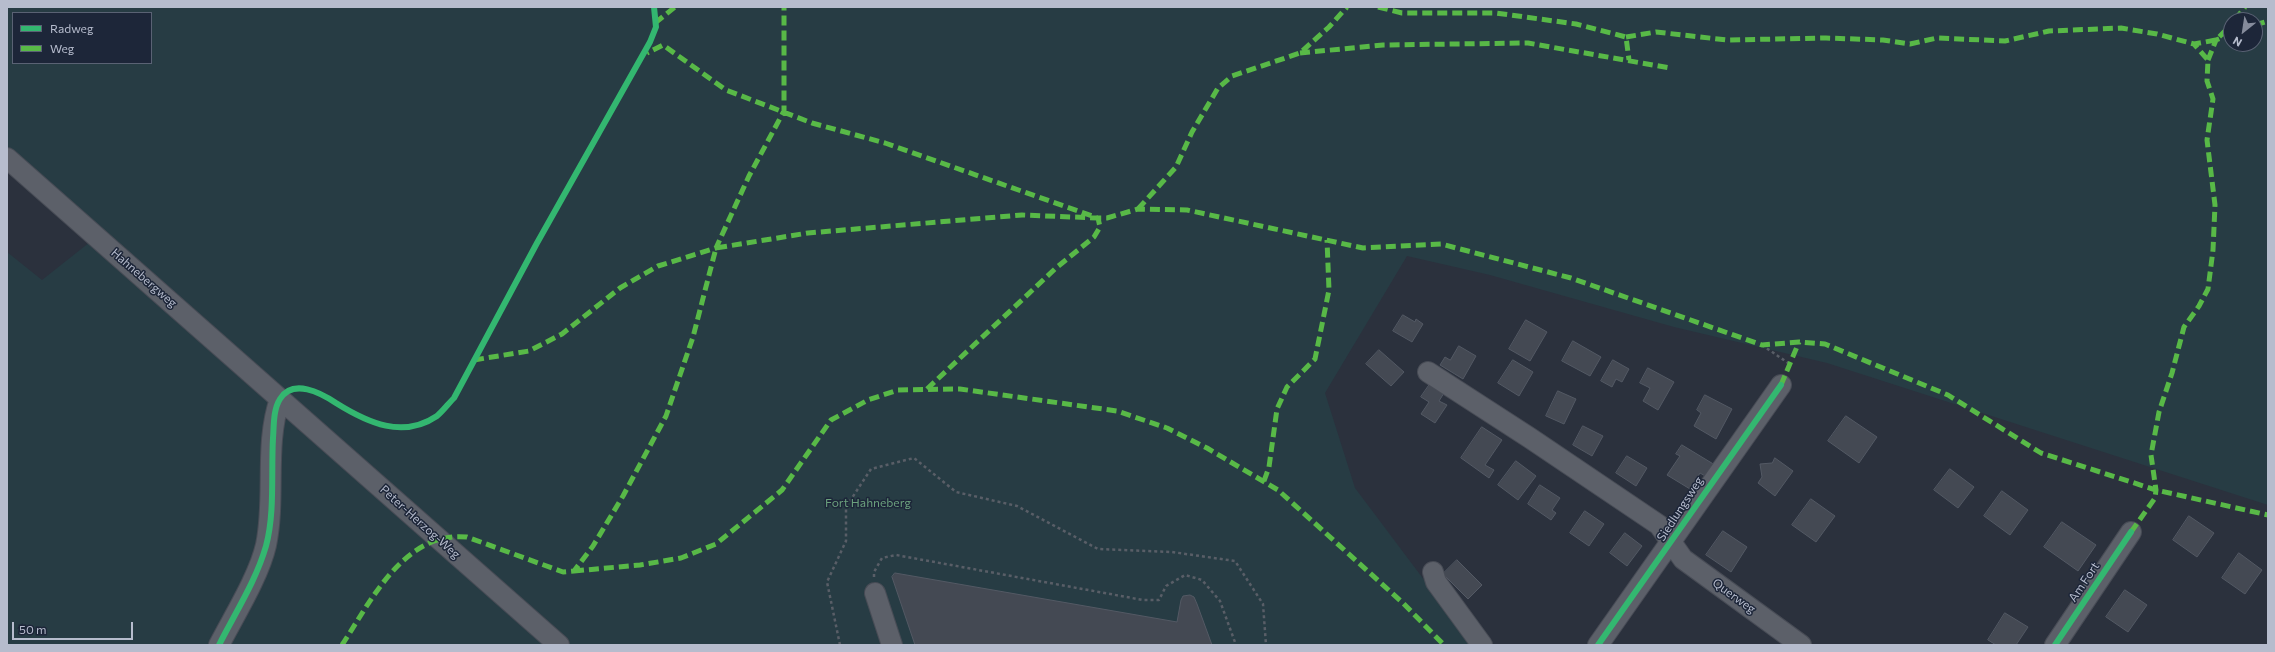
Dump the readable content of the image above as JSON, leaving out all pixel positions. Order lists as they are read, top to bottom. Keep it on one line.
{"streets":{"street":["Hahnebergweg","Siedlungsweg","Peter-Herzog-Weg","Am Fort","Querweg"]},"crossings":[["Hahnebergweg","Peter-Herzog-Weg"],["Siedlungsweg","Querweg"]],"parks":["Fort Hahneberg"],"legend":["Radweg","Weg"],"scale_bar":"50 m","north":"bottom left"}
